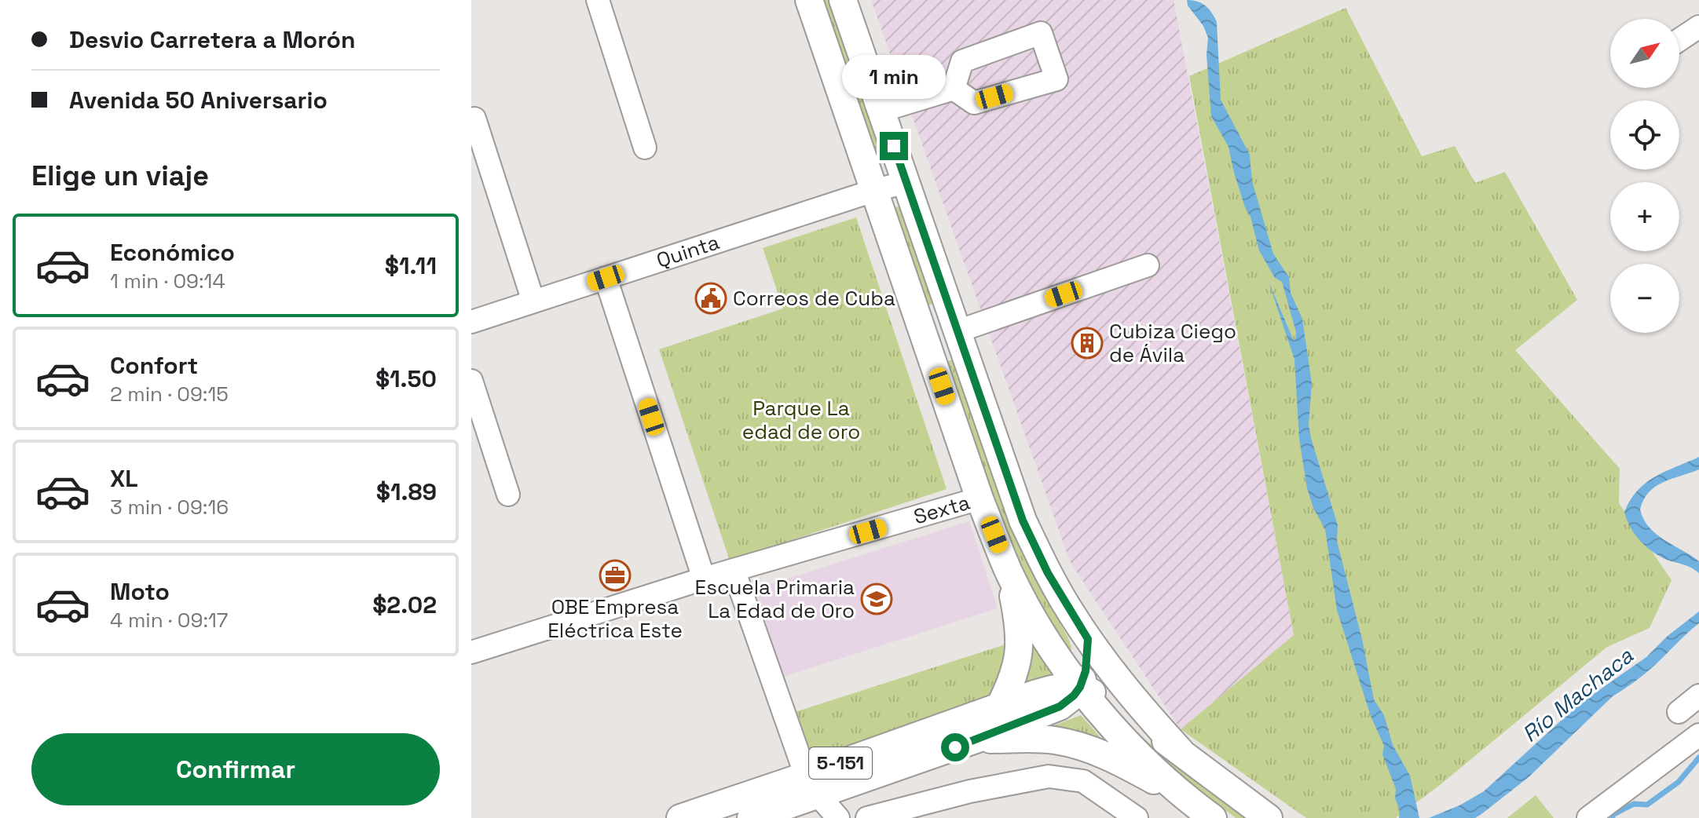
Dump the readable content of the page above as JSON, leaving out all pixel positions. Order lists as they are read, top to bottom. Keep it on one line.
{"streets":{"main road":["5-151"],"street":["Quinta","Sexta"]},"water":["Río Machaca"],"parks":["Parque La edad de oro"],"places":{"public building":["Correos de Cuba"],"building":["Cubiza Ciego de Ávila"],"office":["OBE Empresa Eléctrica Este"],"school or university":["Escuela Primaria La Edad de Oro"]},"north":"top right","page":{"banner":["Desvio Carretera a Morón","Avenida 50 Aniversario"],"map_buttons":["+","−"],"bubble":"1 min","heading":"Elige un viaje","list":[{"name":"Económico","note":"1 min · 09:14","value":"$1.11"},{"name":"Confort","note":"2 min · 09:15","value":"$1.50"},{"name":"XL","note":"3 min · 09:16","value":"$1.89"},{"name":"Moto","note":"4 min · 09:17","value":"$2.02"}],"buttons":"Confirmar"}}
